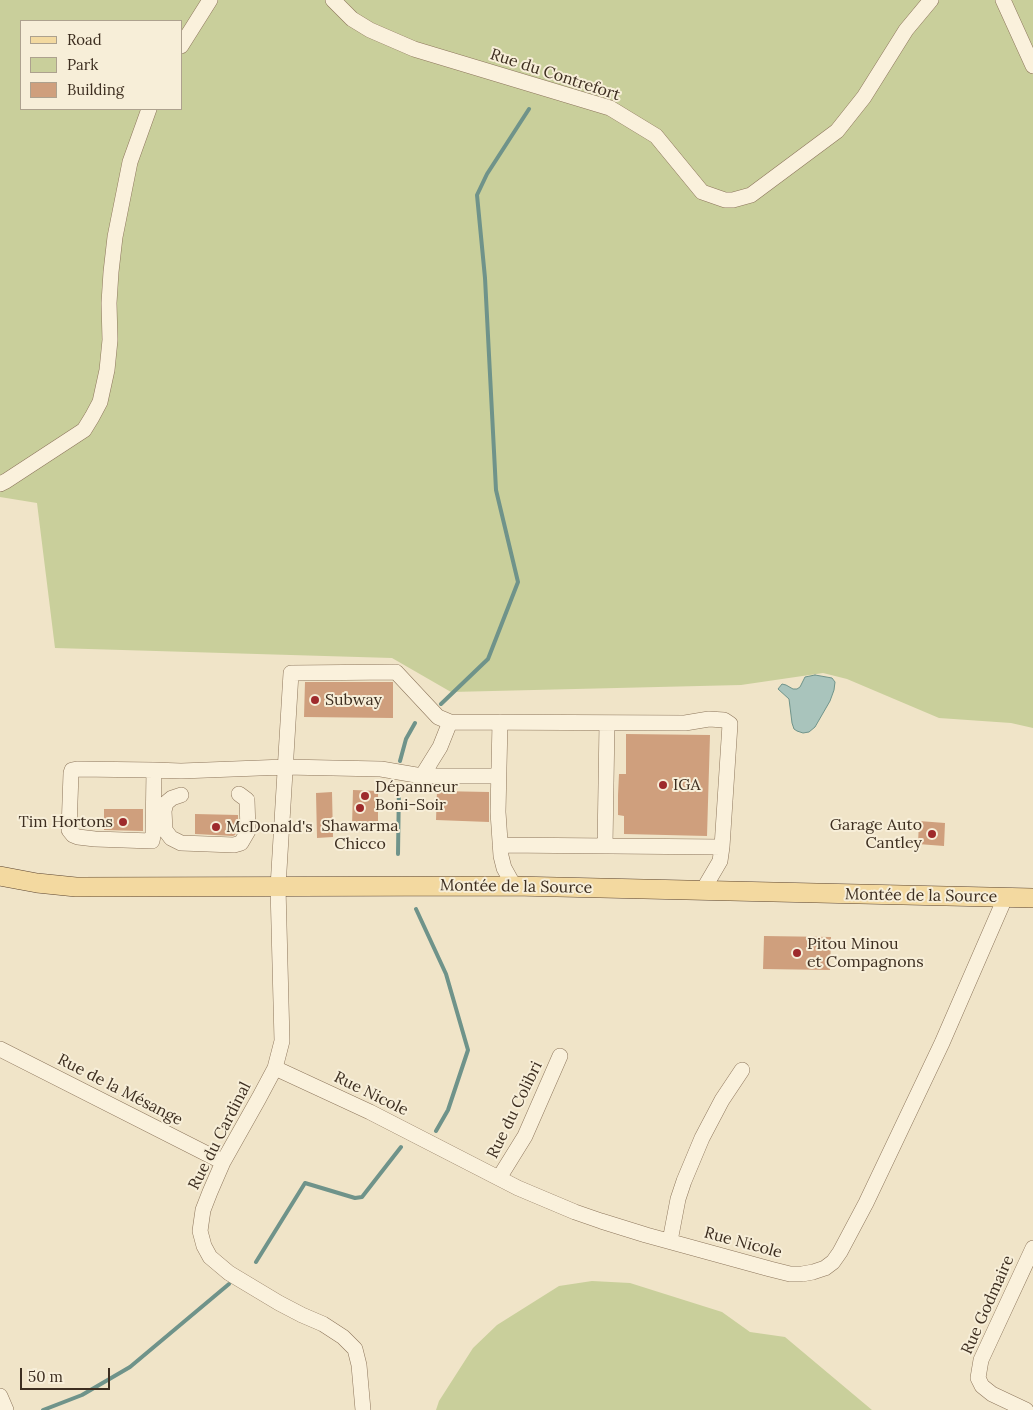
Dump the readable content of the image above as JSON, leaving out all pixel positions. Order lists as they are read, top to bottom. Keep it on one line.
{"streets":{"main road":["Montée de la Source"],"street":["Rue du Contrefort","Rue de la Mésange","Rue Nicole","Rue du Colibri","Rue du Cardinal","Rue Godmaire"]},"crossings":[["Montée de la Source","Rue Nicole"],["Montée de la Source","Rue du Cardinal"],["Rue de la Mésange","Rue du Cardinal"],["Rue Nicole","Rue du Colibri"],["Rue Nicole","Rue du Cardinal"]],"places":["Subway","IGA","Dépanneur Boni-Soir","Shawarma Chicco","Tim Hortons","McDonald's","Garage Auto Cantley","Pitou Minou et Compagnons"],"legend":["Road","Park","Building"],"scale_bar":"50 m"}
